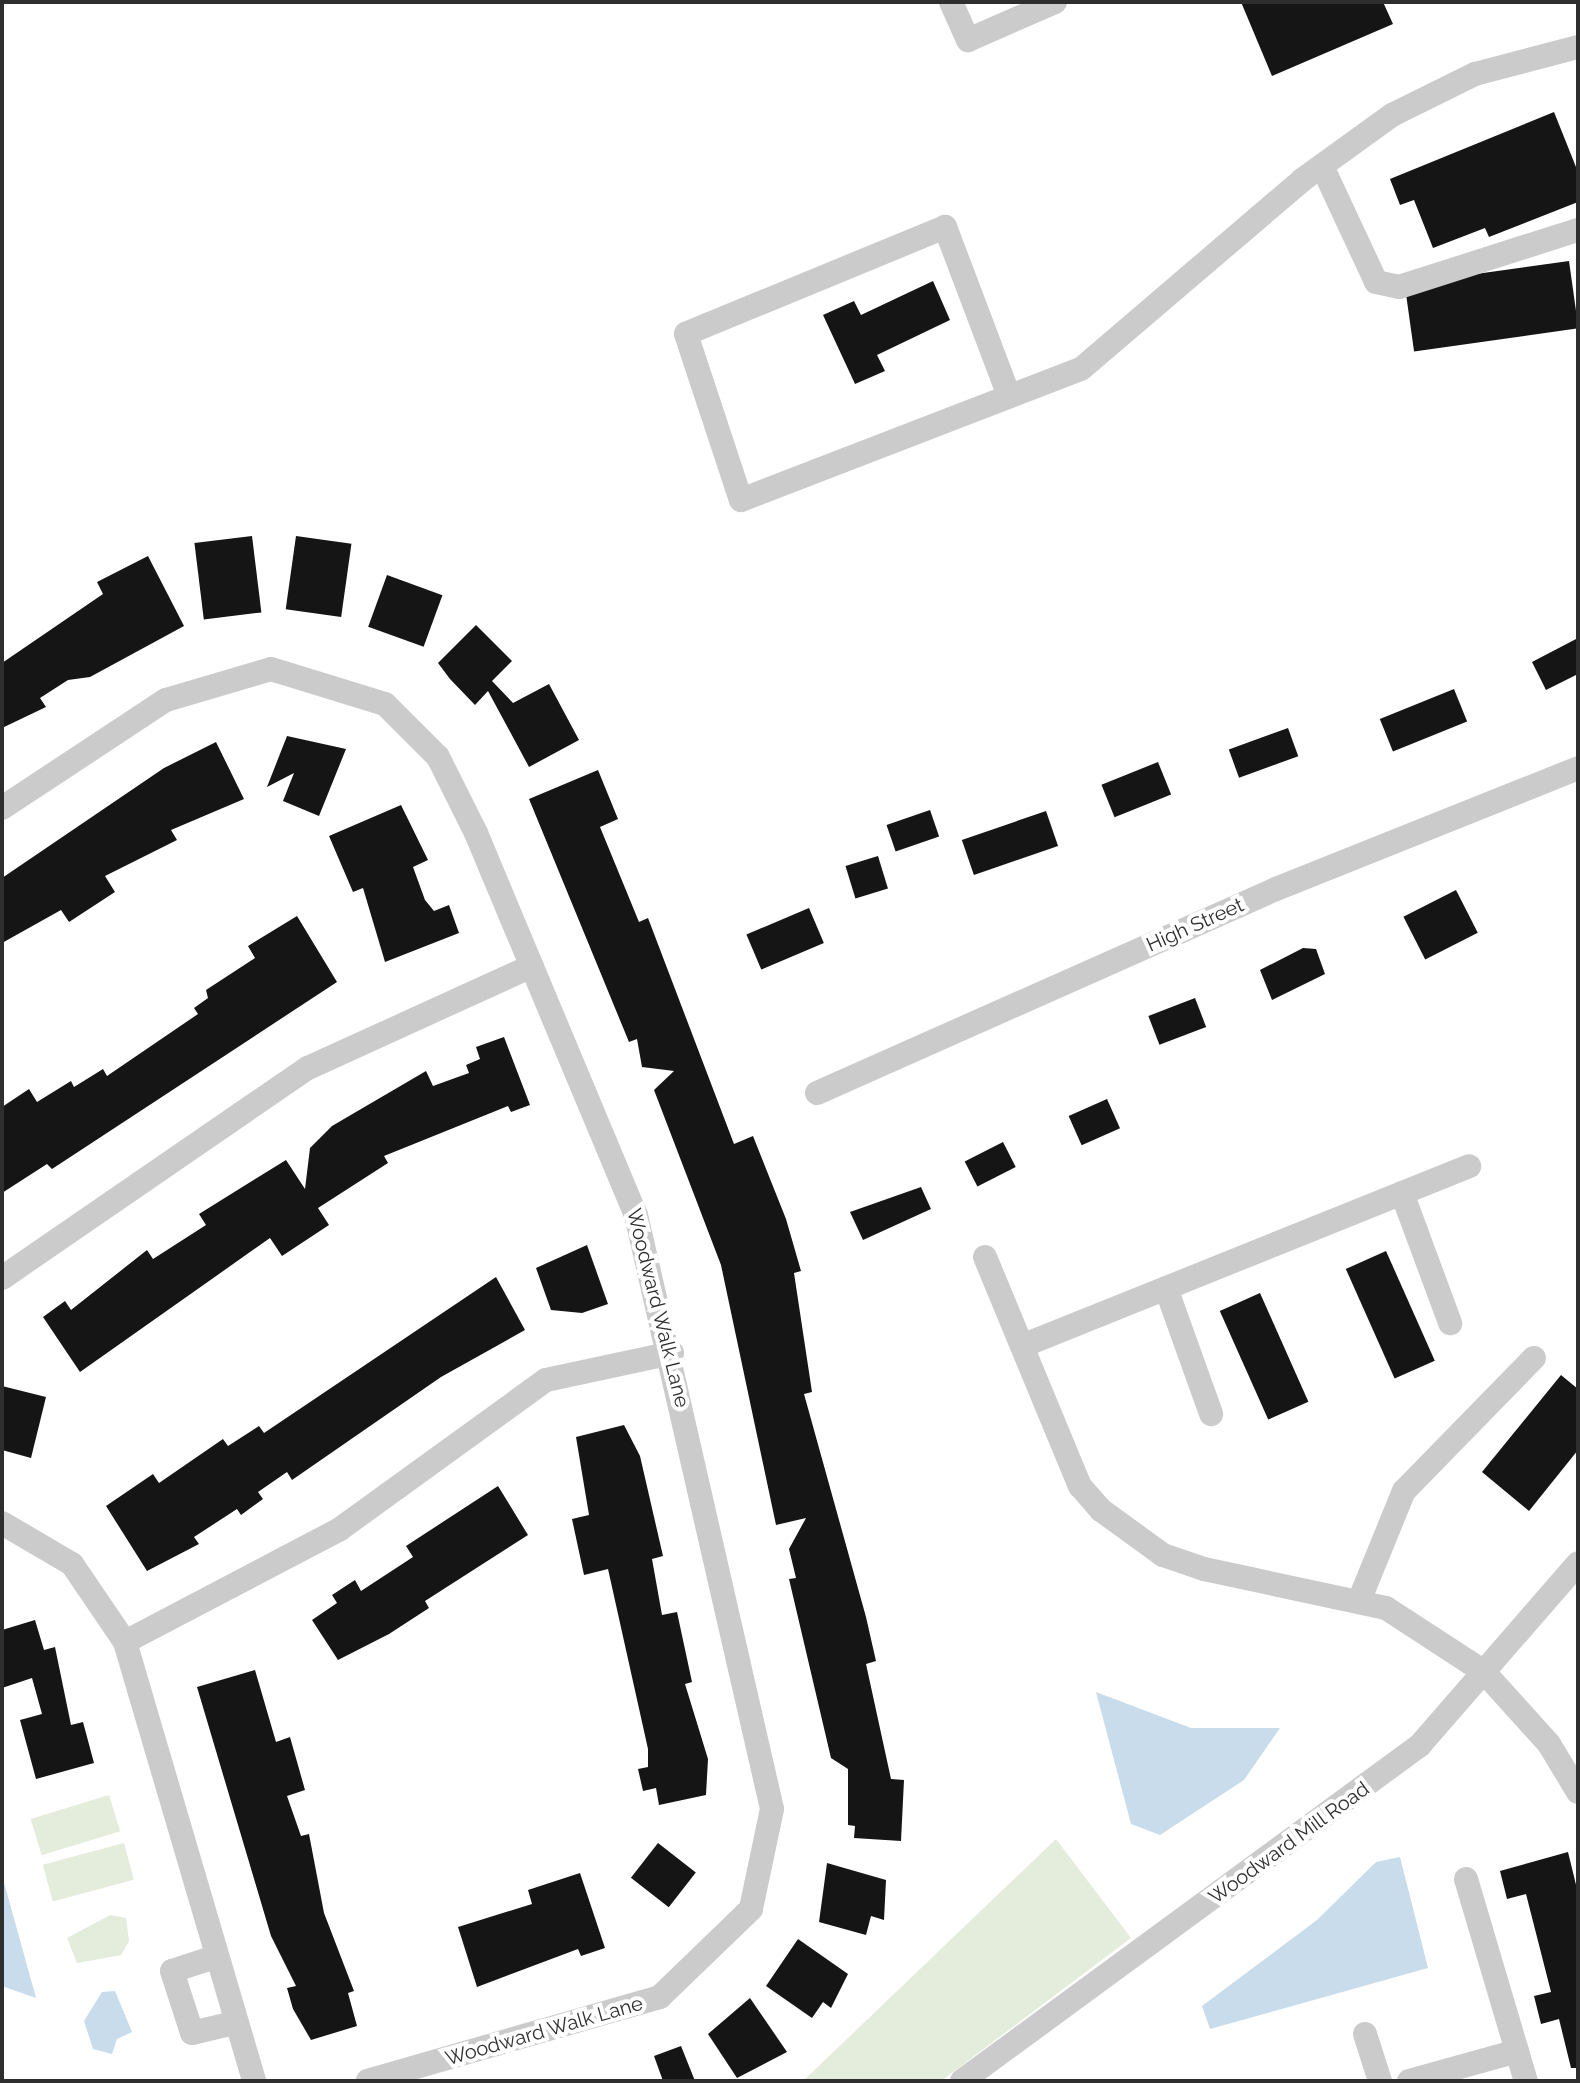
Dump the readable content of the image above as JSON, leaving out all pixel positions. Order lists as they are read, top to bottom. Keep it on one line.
{"streets":{"street":["High Street","Woodward Walk Lane","Woodward Mill Road"]}}
